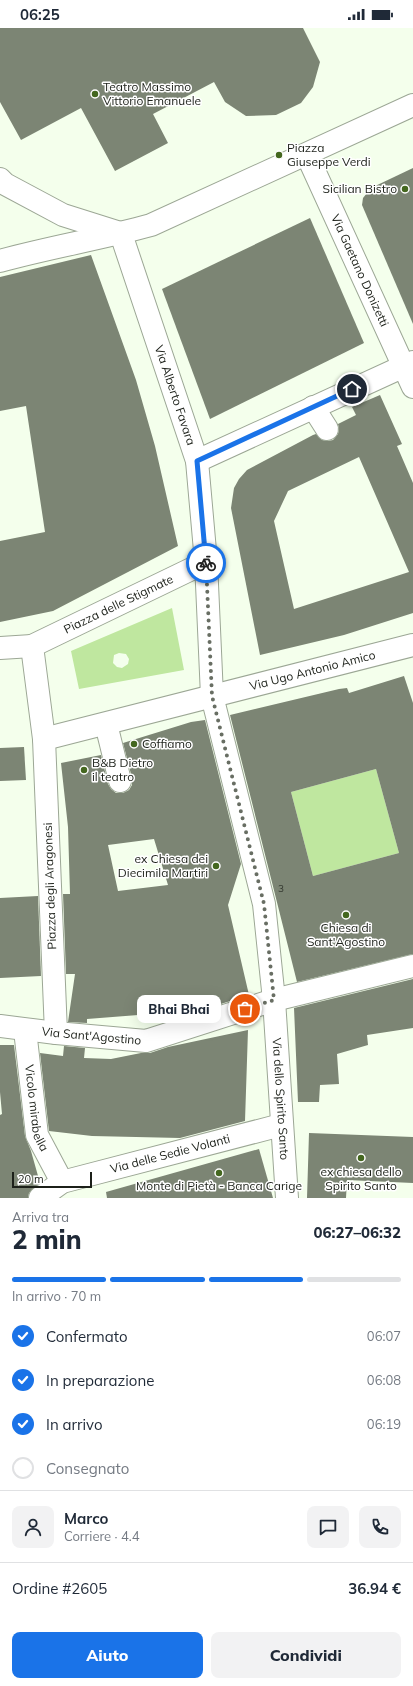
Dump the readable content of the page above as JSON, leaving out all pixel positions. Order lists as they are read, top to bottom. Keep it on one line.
{"streets":{"street":["Via Gaetano Donizetti","Via Alberto Favara","Piazza delle Stigmate","Via Ugo Antonio Amico","Piazza degli Aragonesi","Via Sant'Agostino","Via dello Spirito Santo","Vicolo mirabella","Via delle Sedie Volanti"]},"crossings":[["Via Alberto Favara","Piazza delle Stigmate"],["Via Ugo Antonio Amico","Via dello Spirito Santo"],["Piazza degli Aragonesi","Via Sant'Agostino"],["Via Sant'Agostino","Via dello Spirito Santo"],["Via Sant'Agostino","Vicolo mirabella"],["Via dello Spirito Santo","Via delle Sedie Volanti"],["Vicolo mirabella","Via delle Sedie Volanti"]],"places":["Teatro Massimo Vittorio Emanuele","Piazza Giuseppe Verdi","Sicilian Bistro","Coffiamo","B&B Dietro il teatro","ex Chiesa dei Diecimila Martiri","Chiesa di Sant'Agostino","Bhai Bhai","ex chiesa dello Spirito Santo","Monte di Pietà - Banca Carige"],"house_numbers":["3"],"scale_bar":"20 m","page":{"status":"06:25","bubble":"Bhai Bhai","scale":"20 m","heading":["2 min","Arriva tra","06:27–06:32"],"panel":["Marco","Corriere · 4.4","Ordine #2605","36.94 €"],"bar":"In arrivo · 70 m","list":[["Confermato","06:07"],["In preparazione","06:08"],["In arrivo","06:19"],"Consegnato"],"buttons":["Aiuto","Condividi"]}}
